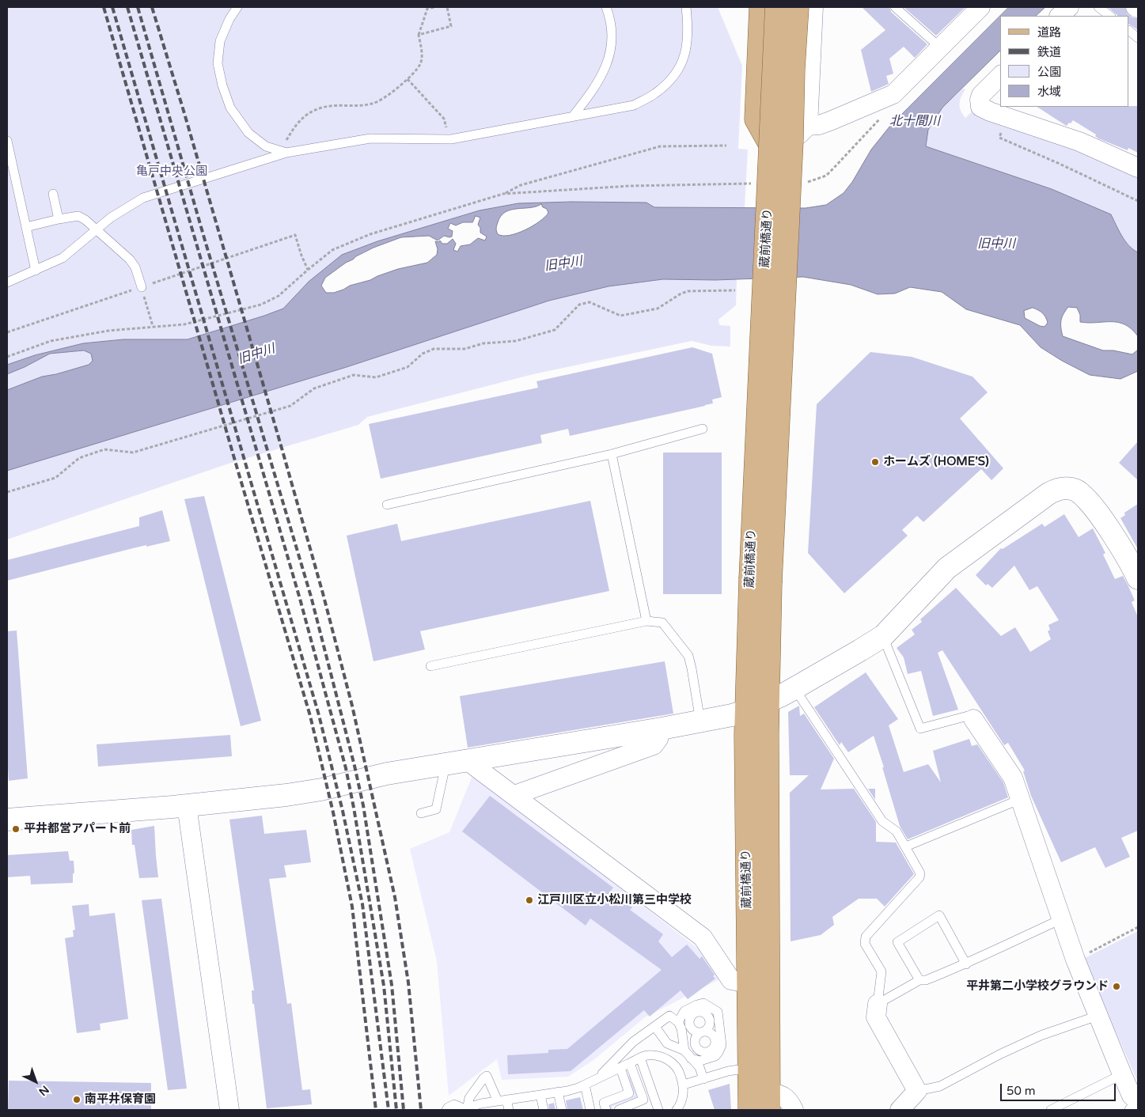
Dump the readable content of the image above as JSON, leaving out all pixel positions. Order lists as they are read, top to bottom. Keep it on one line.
{"streets":{"main road":["蔵前橋通り"]},"water":["北十間川","旧中川"],"parks":["亀戸中央公園"],"places":["ホームズ (HOME'S)","平井都営アパート前","江戸川区立小松川第三中学校","平井第二小学校グラウンド","南平井保育園"],"legend":["道路","鉄道","公園","水域"],"scale_bar":"50 m","north":"bottom right"}
